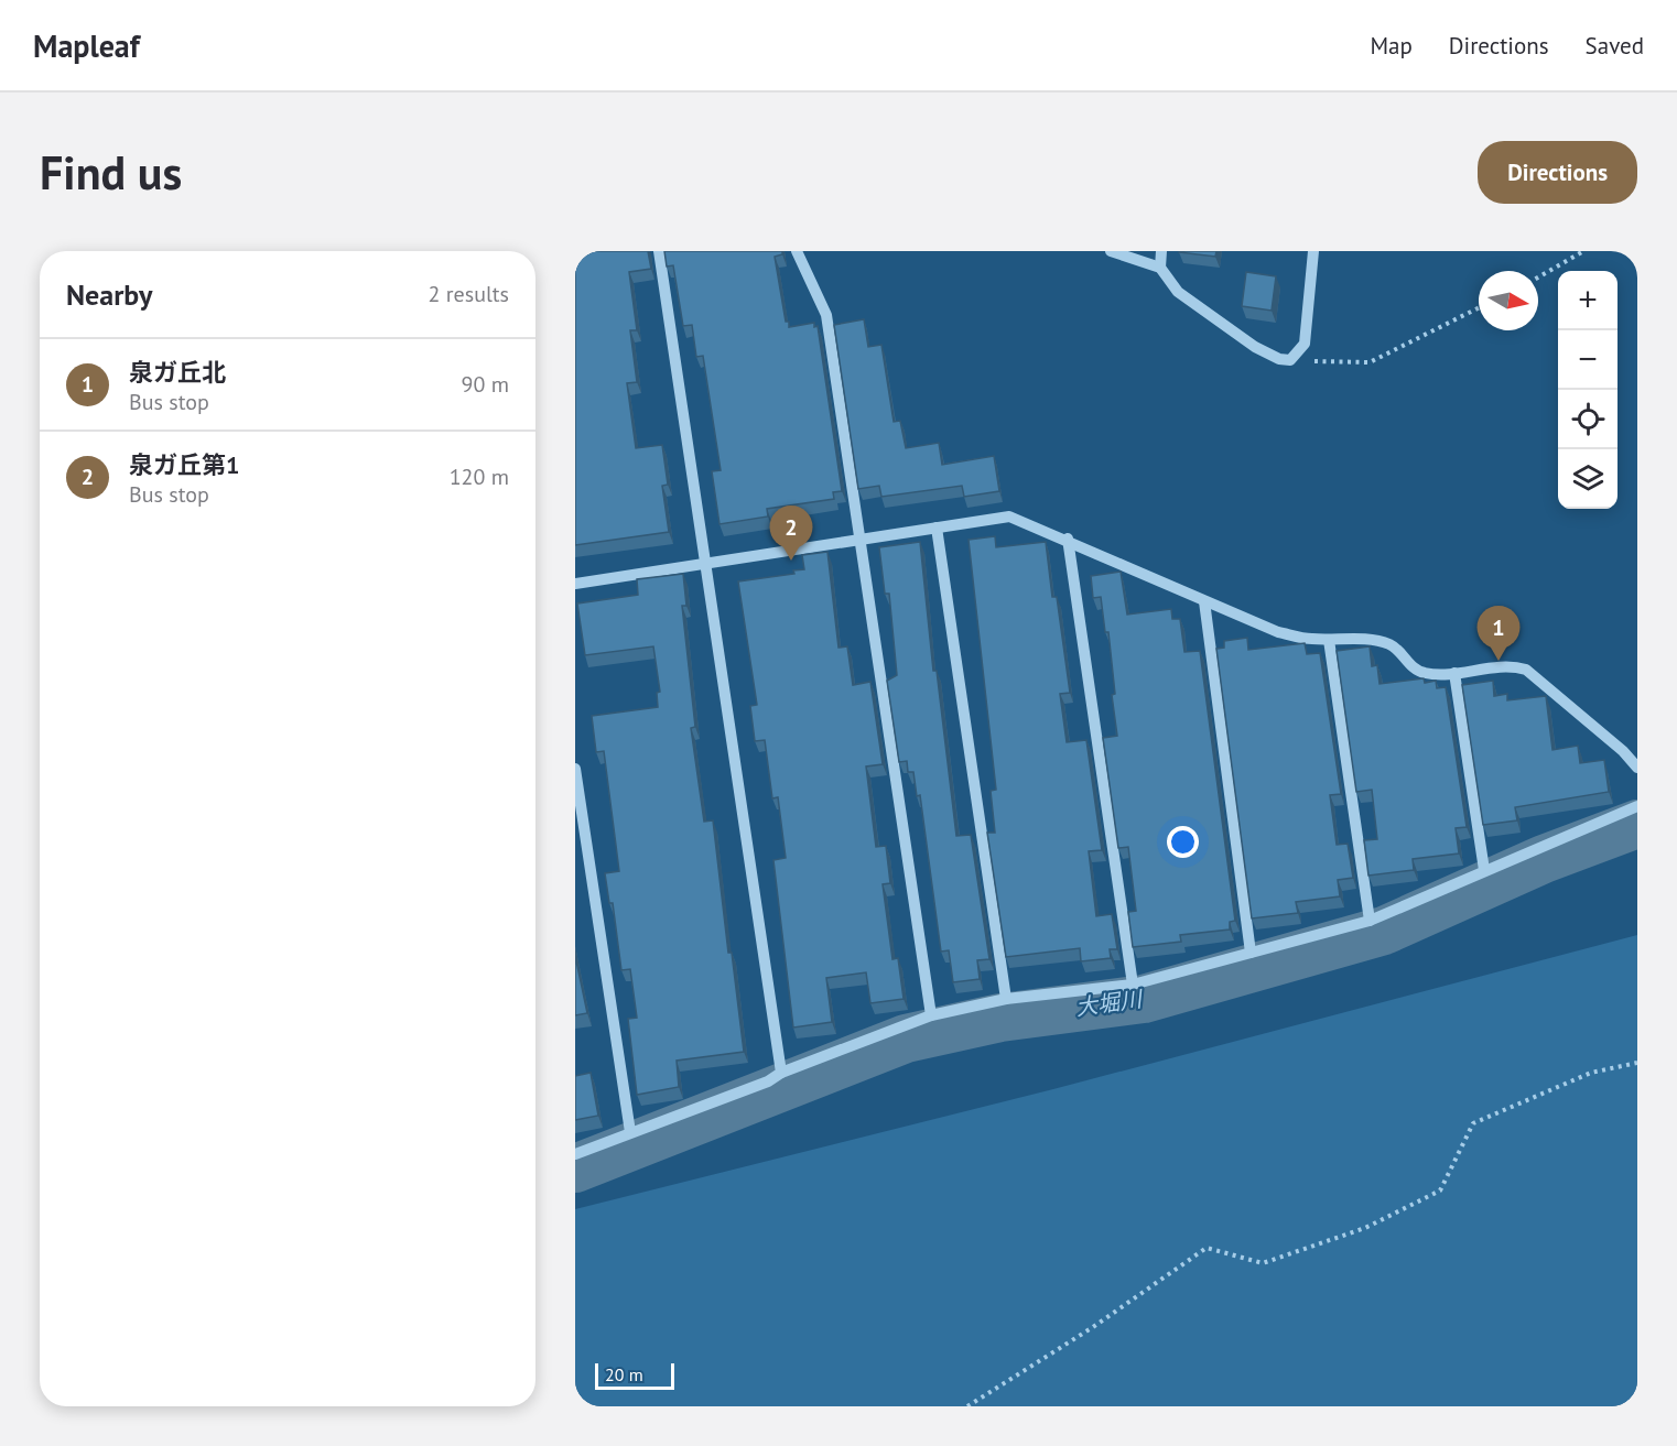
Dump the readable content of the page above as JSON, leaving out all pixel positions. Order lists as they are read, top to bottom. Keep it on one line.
{"water":["大堀川"],"scale_bar":"20 m","north":"right","page":{"header":"Mapleaf","nav":["Map","Directions","Saved"],"buttons":"Directions","title":"Find us","heading":["Nearby","2 results"],"map_buttons":["+","−"],"list":[{"mark":"1","name":"泉ガ丘北","note":"Bus stop","value":"90 m"},{"mark":"2","name":"泉ガ丘第1","note":"Bus stop","value":"120 m"}],"pins":["2","1"],"scale":"20 m"}}
